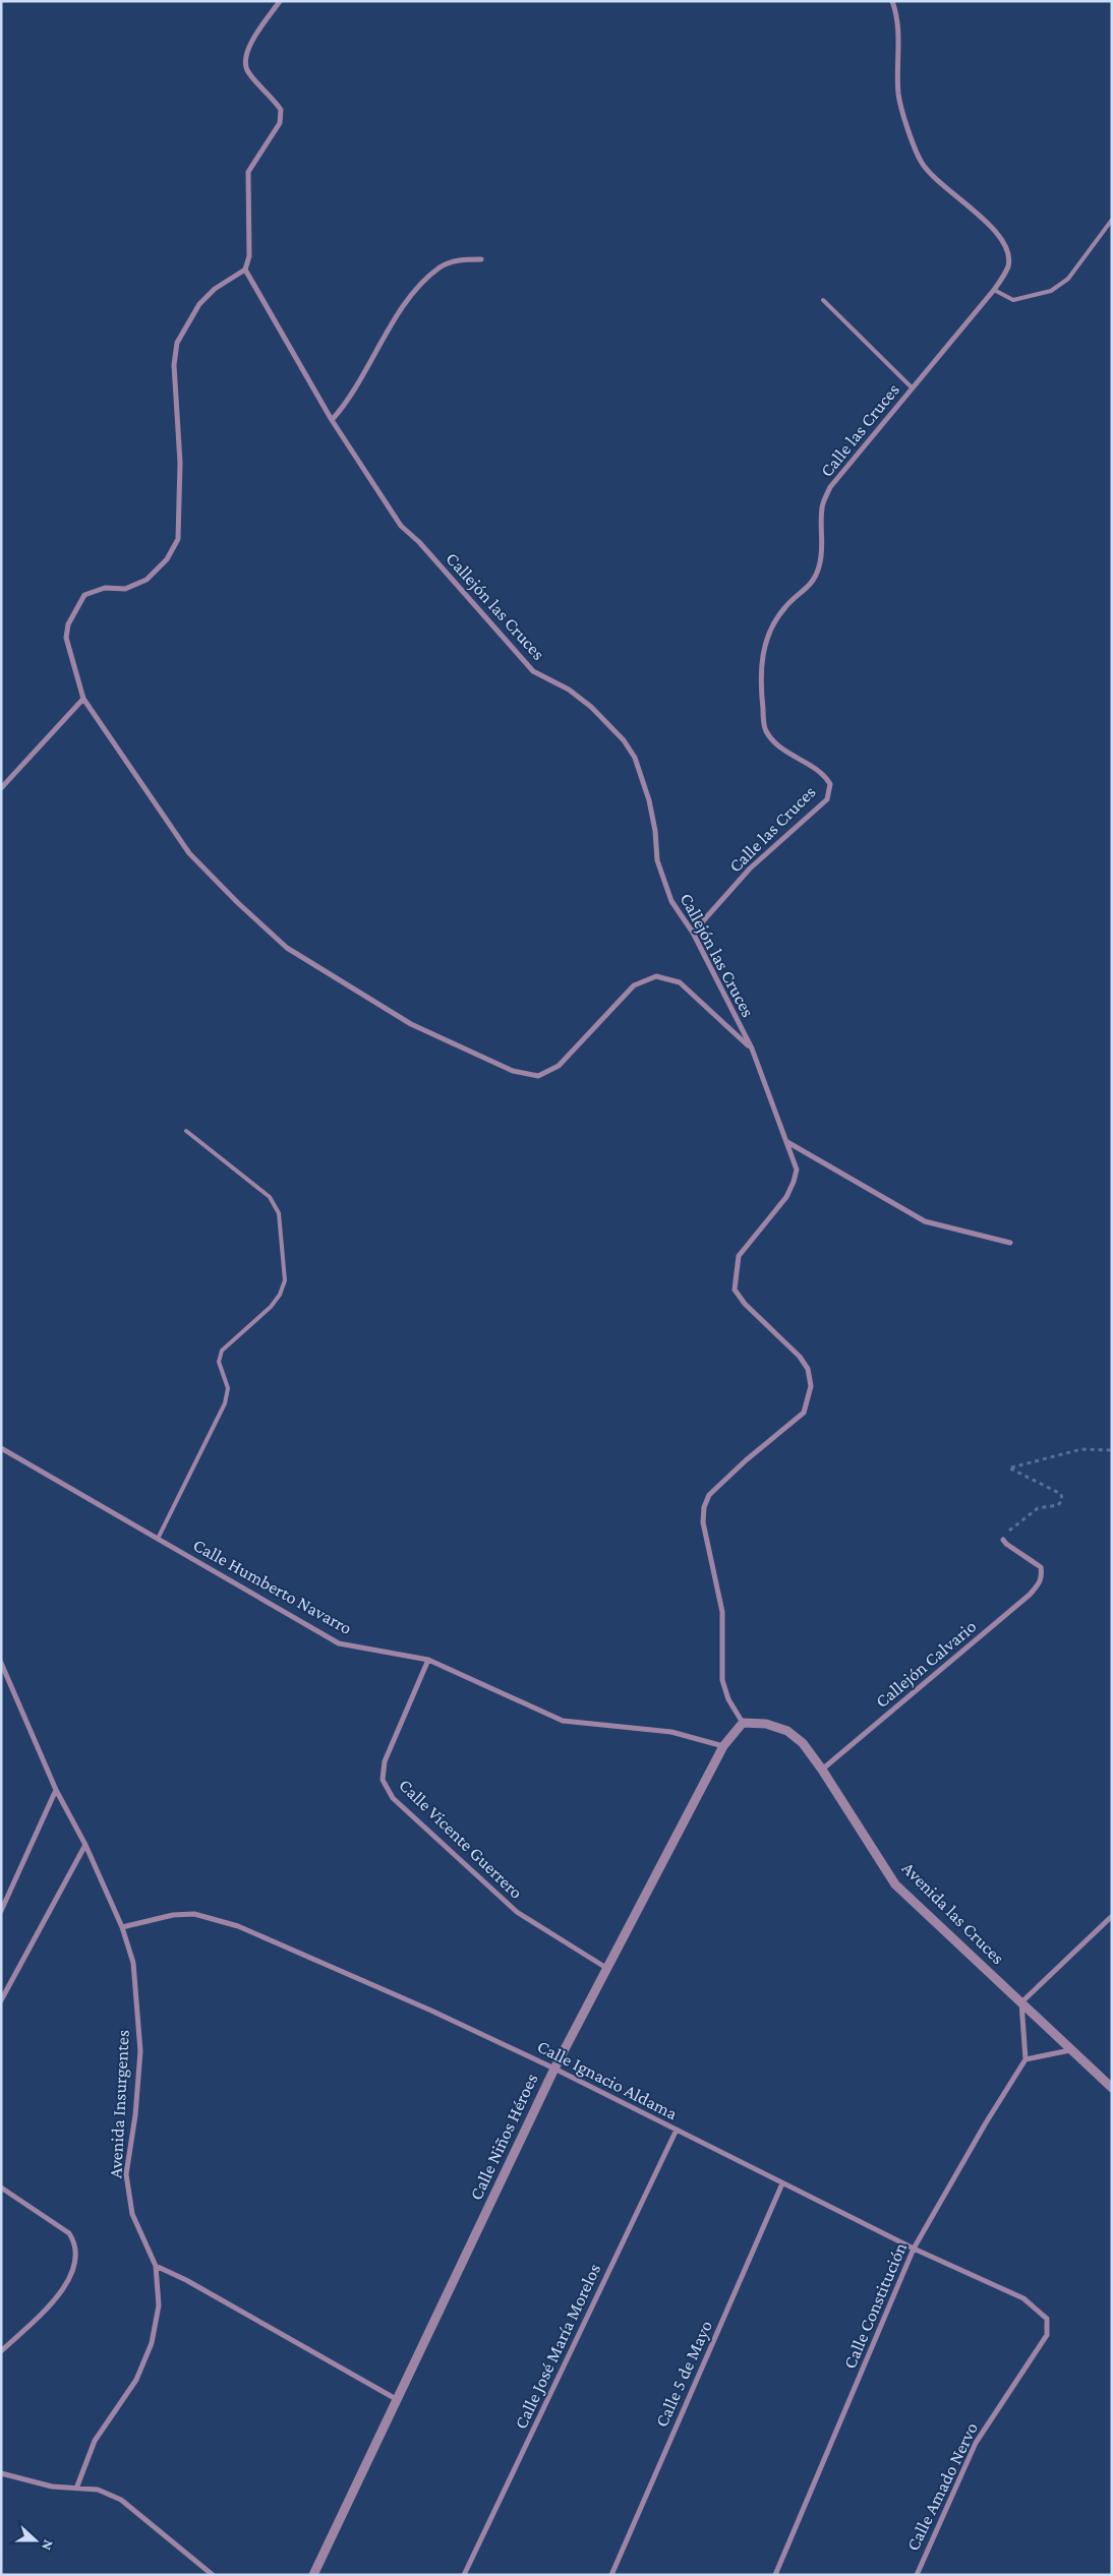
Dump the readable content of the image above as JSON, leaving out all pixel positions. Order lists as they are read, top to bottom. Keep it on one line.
{"streets":{"street":["Calle las Cruces","Callejón las Cruces","Calle Humberto Navarro","Callejón Calvario","Calle Vicente Guerrero","Avenida las Cruces","Calle Ignacio Aldama","Avenida Insurgentes","Calle Niños Héroes","Calle Constitución","Calle José María Morelos","Calle 5 de Mayo","Calle Amado Nervo"]},"crossings":[["Calle las Cruces","Callejón las Cruces"],["Callejón las Cruces","Avenida las Cruces"],["Callejón las Cruces","Calle Niños Héroes"],["Calle Humberto Navarro","Calle Vicente Guerrero"],["Calle Humberto Navarro","Calle Niños Héroes"],["Callejón Calvario","Avenida las Cruces"],["Calle Vicente Guerrero","Calle Niños Héroes"],["Avenida las Cruces","Calle Niños Héroes"],["Calle Ignacio Aldama","Avenida Insurgentes"],["Calle Ignacio Aldama","Calle Niños Héroes"],["Calle Ignacio Aldama","Calle Constitución"],["Calle Ignacio Aldama","Calle José María Morelos"],["Calle Ignacio Aldama","Calle 5 de Mayo"],["Calle Ignacio Aldama","Calle Amado Nervo"]],"north":"right"}
